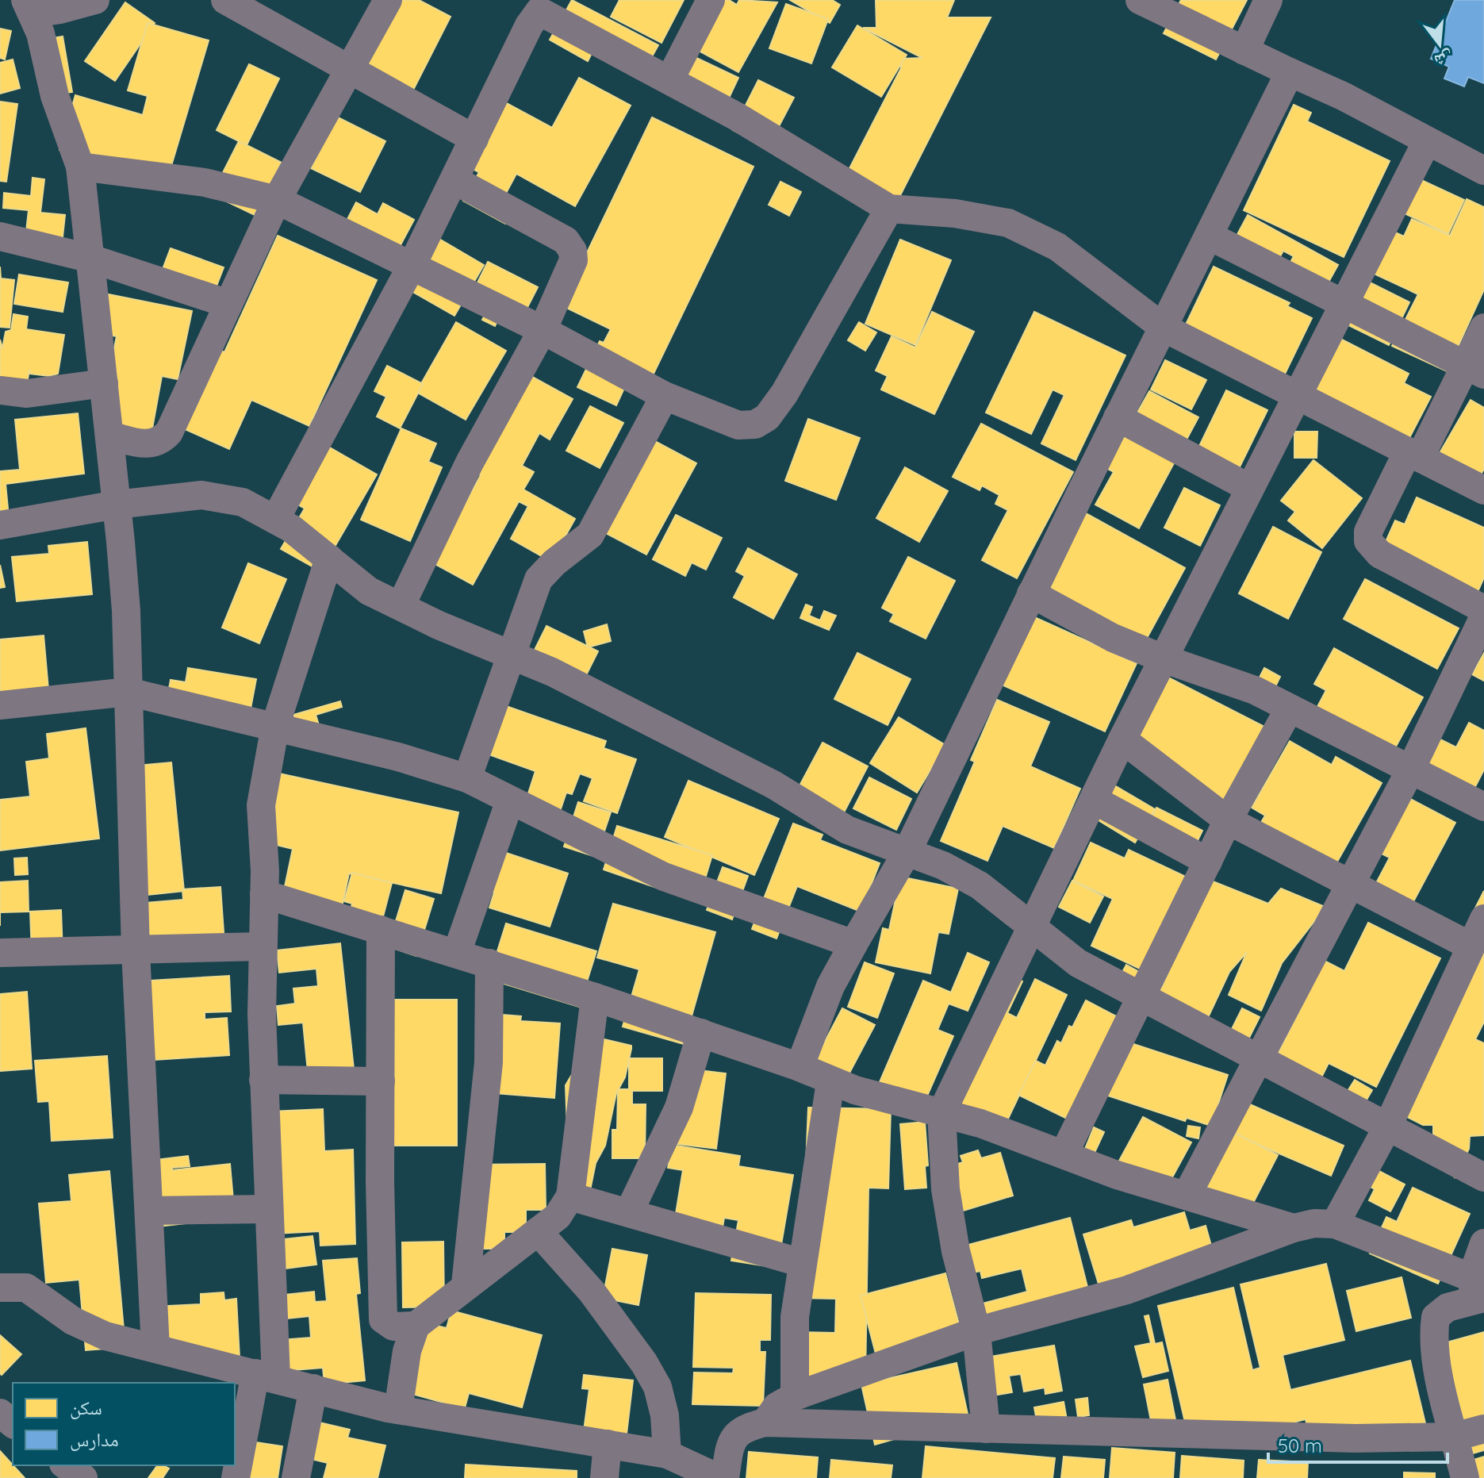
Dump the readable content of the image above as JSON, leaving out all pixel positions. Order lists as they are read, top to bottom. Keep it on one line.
{"legend":["سكن","مدارس"],"scale_bar":"50 m","north":"bottom"}
